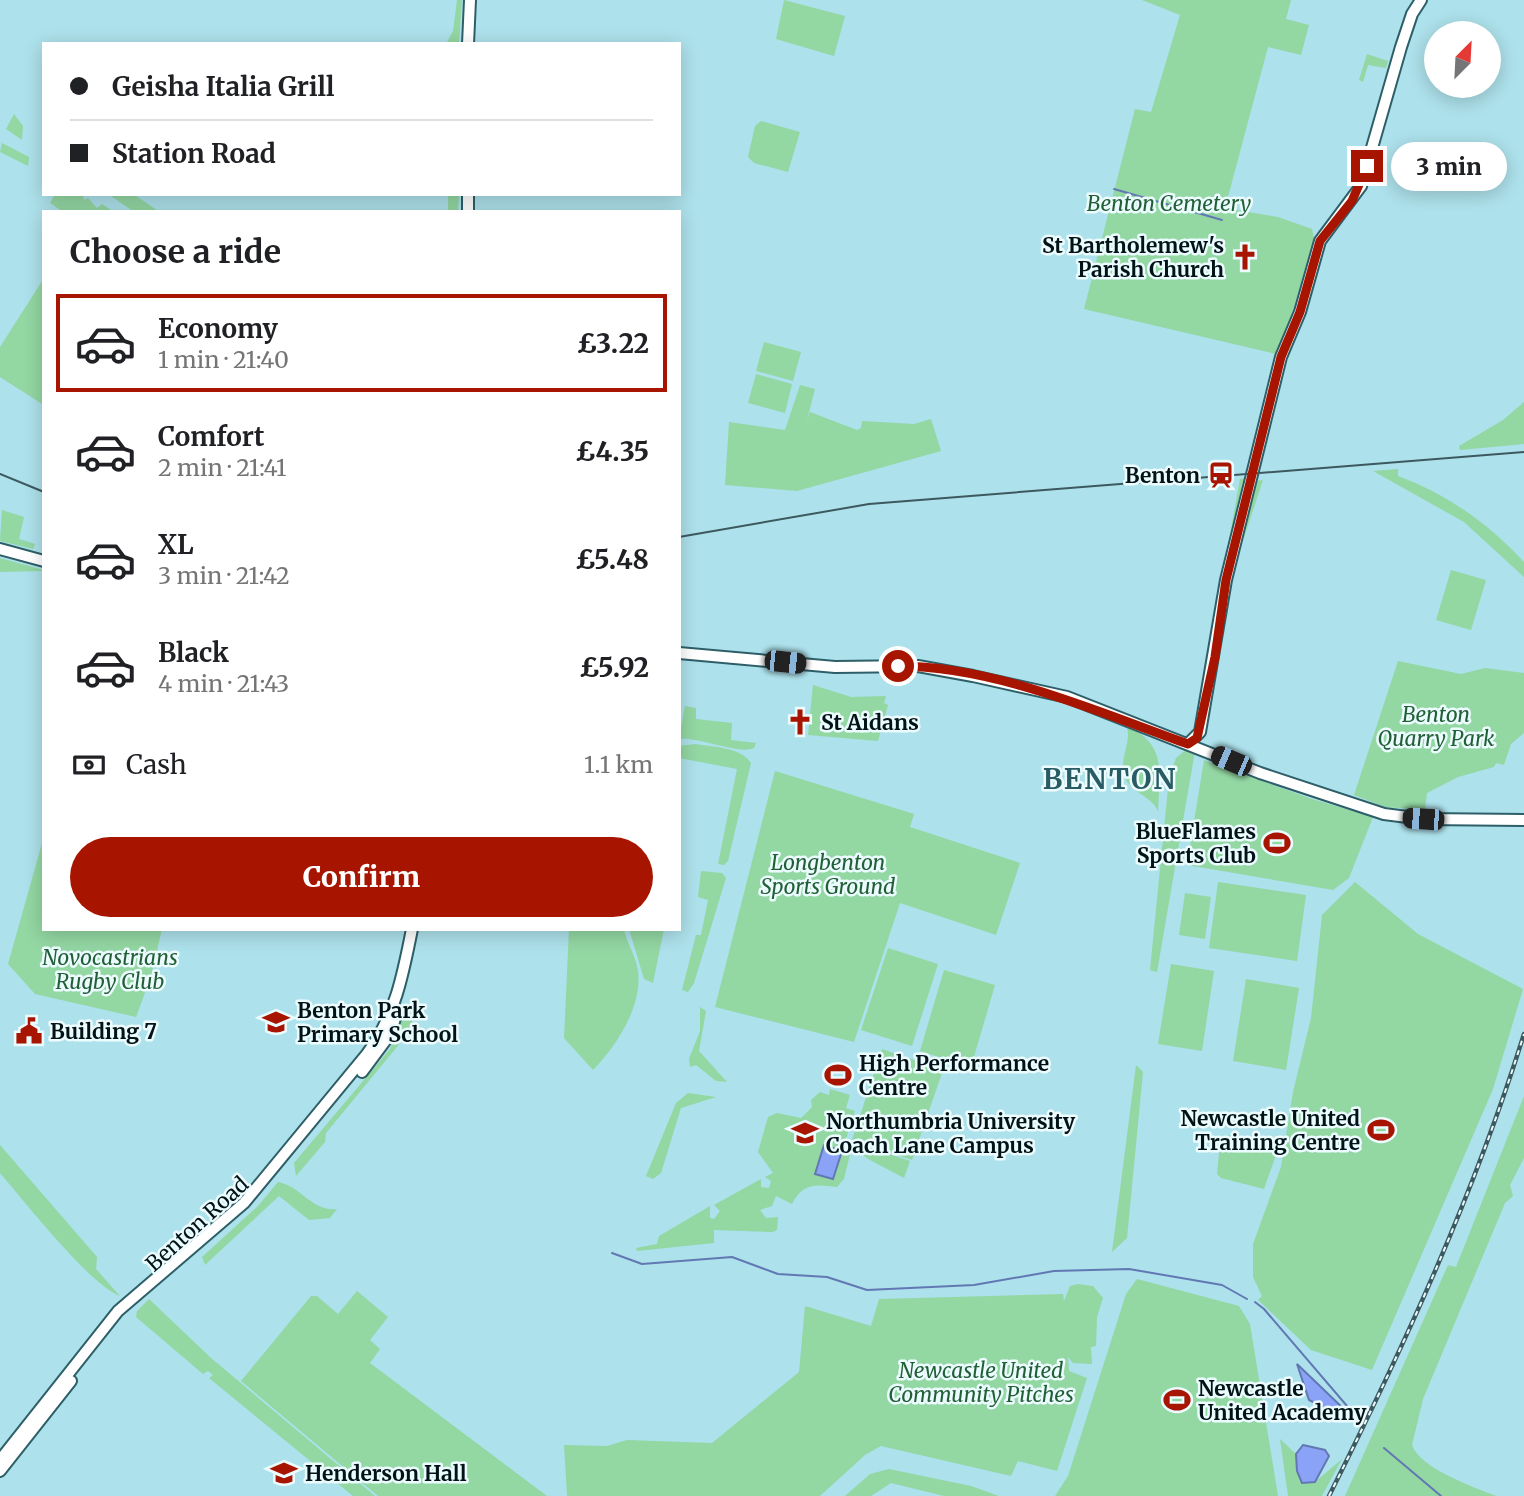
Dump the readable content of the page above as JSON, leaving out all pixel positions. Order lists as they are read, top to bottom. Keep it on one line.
{"streets":{"main road":["Benton Road"]},"districts":["BENTON"],"parks":["Benton Cemetery","Benton Quarry Park","Longbenton Sports Ground","Novocastrians Rugby Club","Newcastle United Community Pitches"],"places":{"church":["St Bartholemew's Parish Church","St Aidans"],"station":["Benton"],"sports":["BlueFlames Sports Club","High Performance Centre","Newcastle United Training Centre","Newcastle United Academy"],"school or university":["Benton Park Primary School","Northumbria University Coach Lane Campus","Henderson Hall"],"public building":["Building 7"]},"north":"top right","page":{"banner":["Geisha Italia Grill","Station Road"],"bubble":"3 min","heading":"Choose a ride","list":[{"name":"Economy","note":"1 min · 21:40","value":"£3.22"},{"name":"Comfort","note":"2 min · 21:41","value":"£4.35"},{"name":"XL","note":"3 min · 21:42","value":"£5.48"},{"name":"Black","note":"4 min · 21:43","value":"£5.92"}],"pay":["Cash","1.1 km"],"buttons":"Confirm"}}
